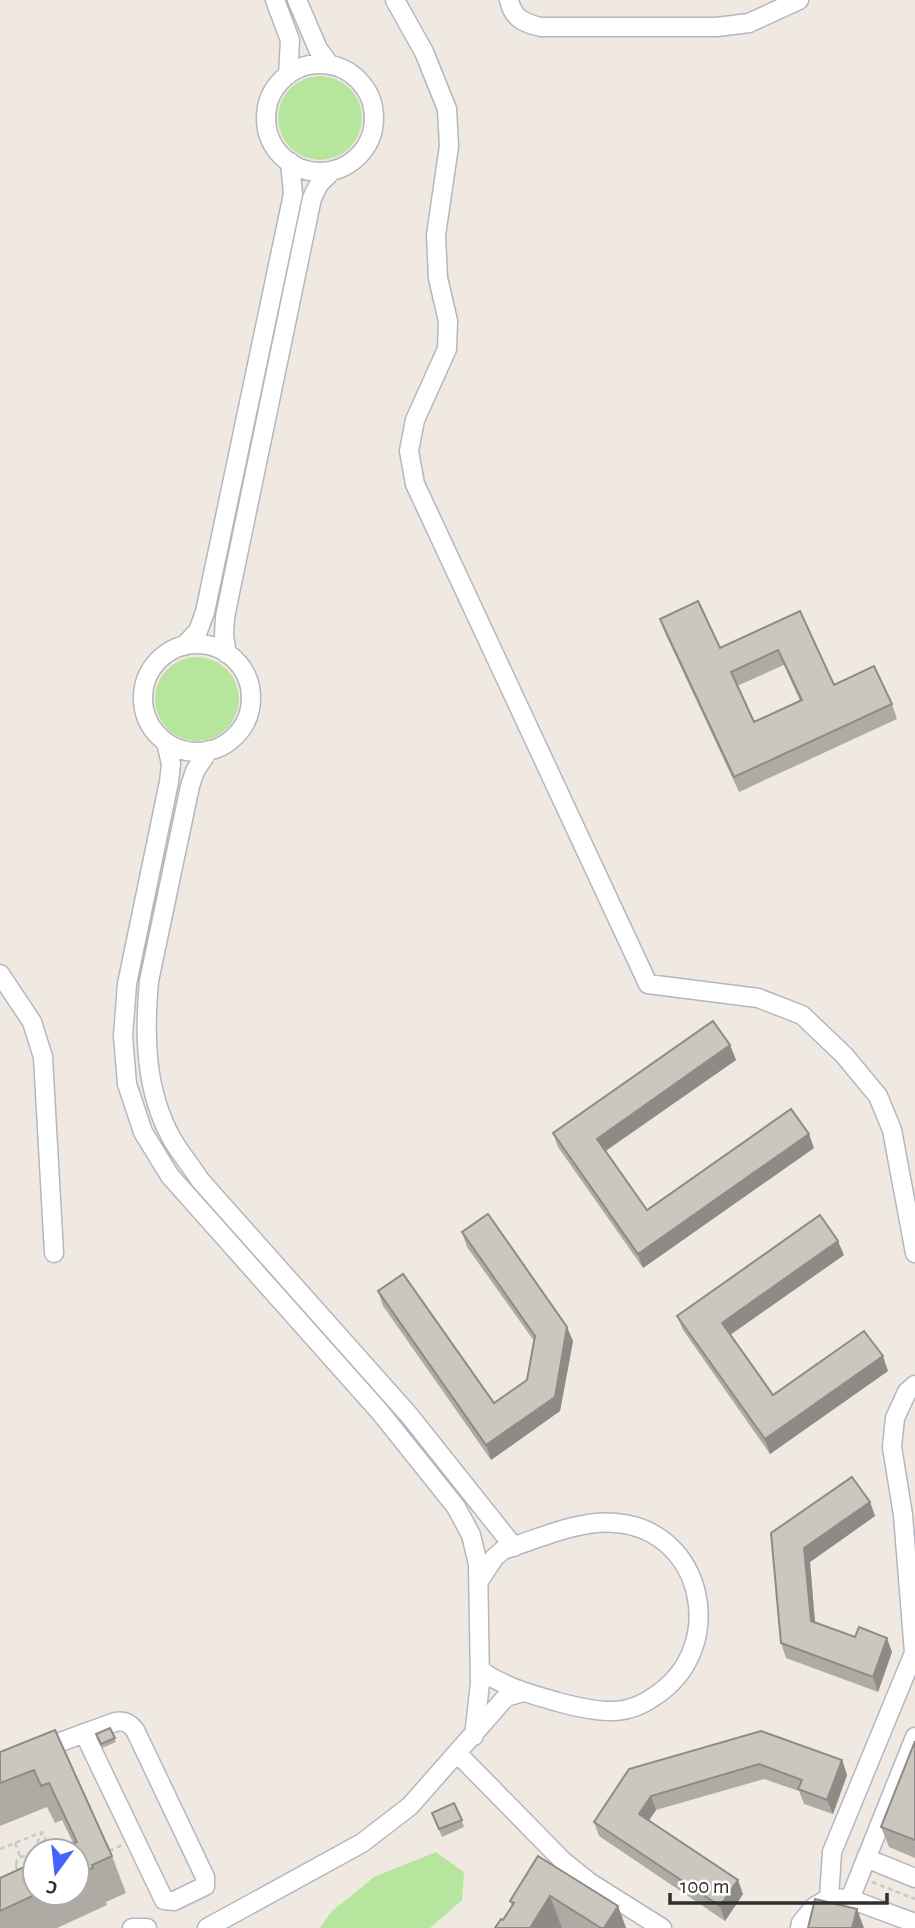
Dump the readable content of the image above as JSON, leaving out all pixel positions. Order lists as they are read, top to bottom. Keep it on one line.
{"scale_bar":"100 m","north":"bottom"}
